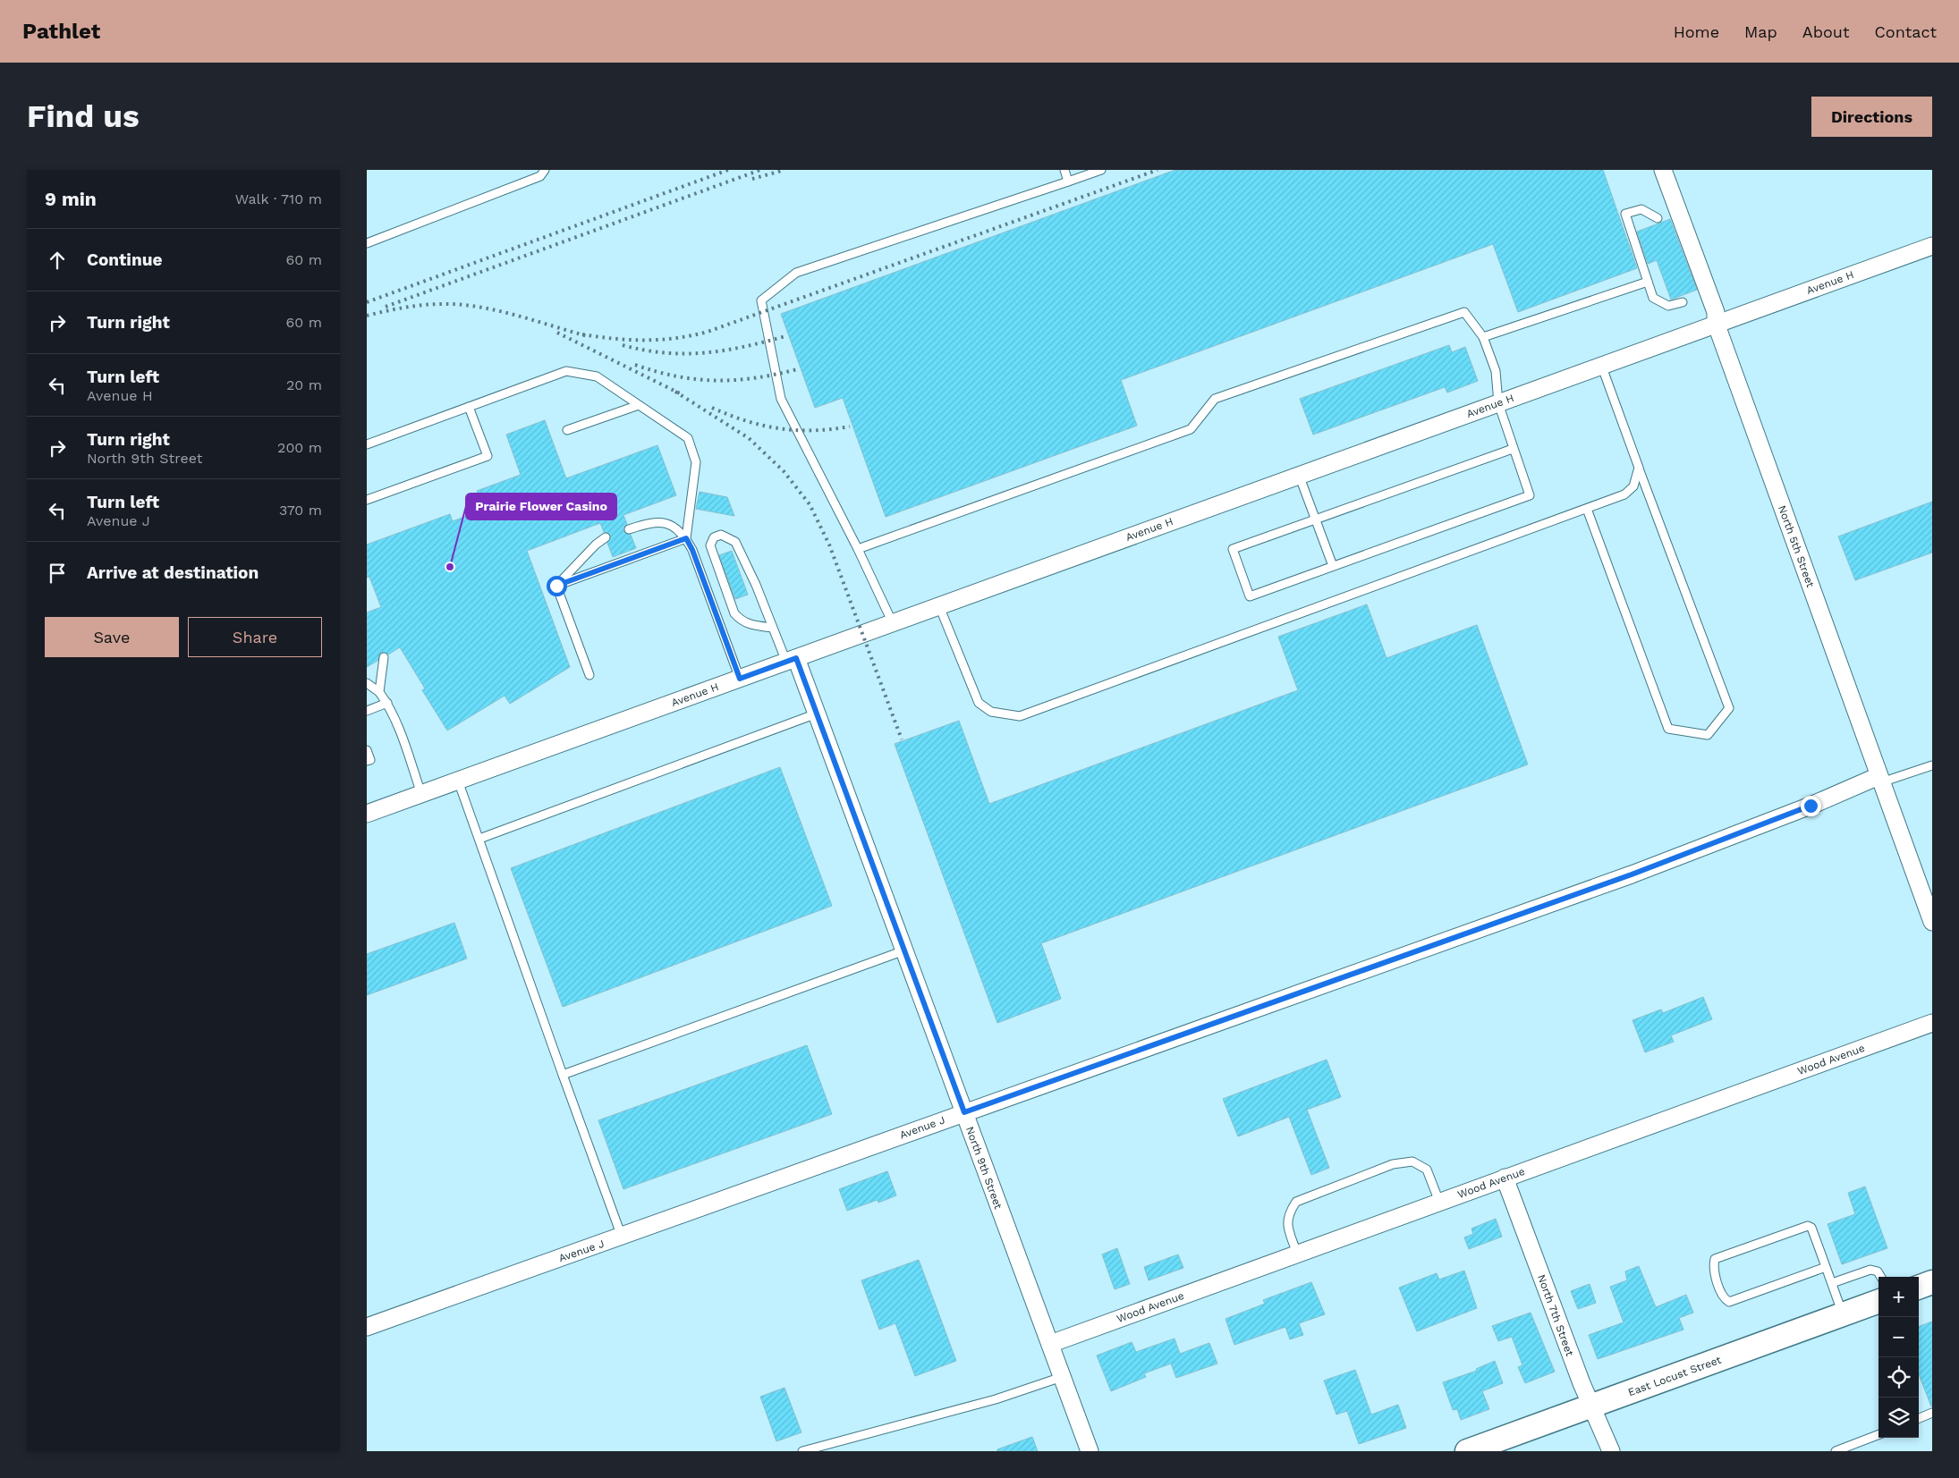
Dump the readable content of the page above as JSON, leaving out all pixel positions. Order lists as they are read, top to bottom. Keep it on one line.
{"streets":{"main road":["East Locust Street"],"street":["Avenue H","North 5th Street","Wood Avenue","Avenue J","North 9th Street","North 7th Street"]},"crossings":[["Avenue H","North 5th Street"],["Avenue H","North 9th Street"],["North 5th Street","Avenue J"],["Wood Avenue","North 9th Street"],["Wood Avenue","North 7th Street"],["Avenue J","North 9th Street"],["North 7th Street","East Locust Street"]],"places":["Prairie Flower Casino"],"page":{"header":"Pathlet","nav":["Home","Map","About","Contact"],"buttons":["Directions",["Save","Share"]],"title":"Find us","heading":["9 min","Walk · 710 m"],"list":[["Continue","60 m"],["Turn right","60 m"],["Turn left","Avenue H","20 m"],["Turn right","North 9th Street","200 m"],["Turn left","Avenue J","370 m"],"Arrive at destination"],"map_buttons":["+","−"]}}
